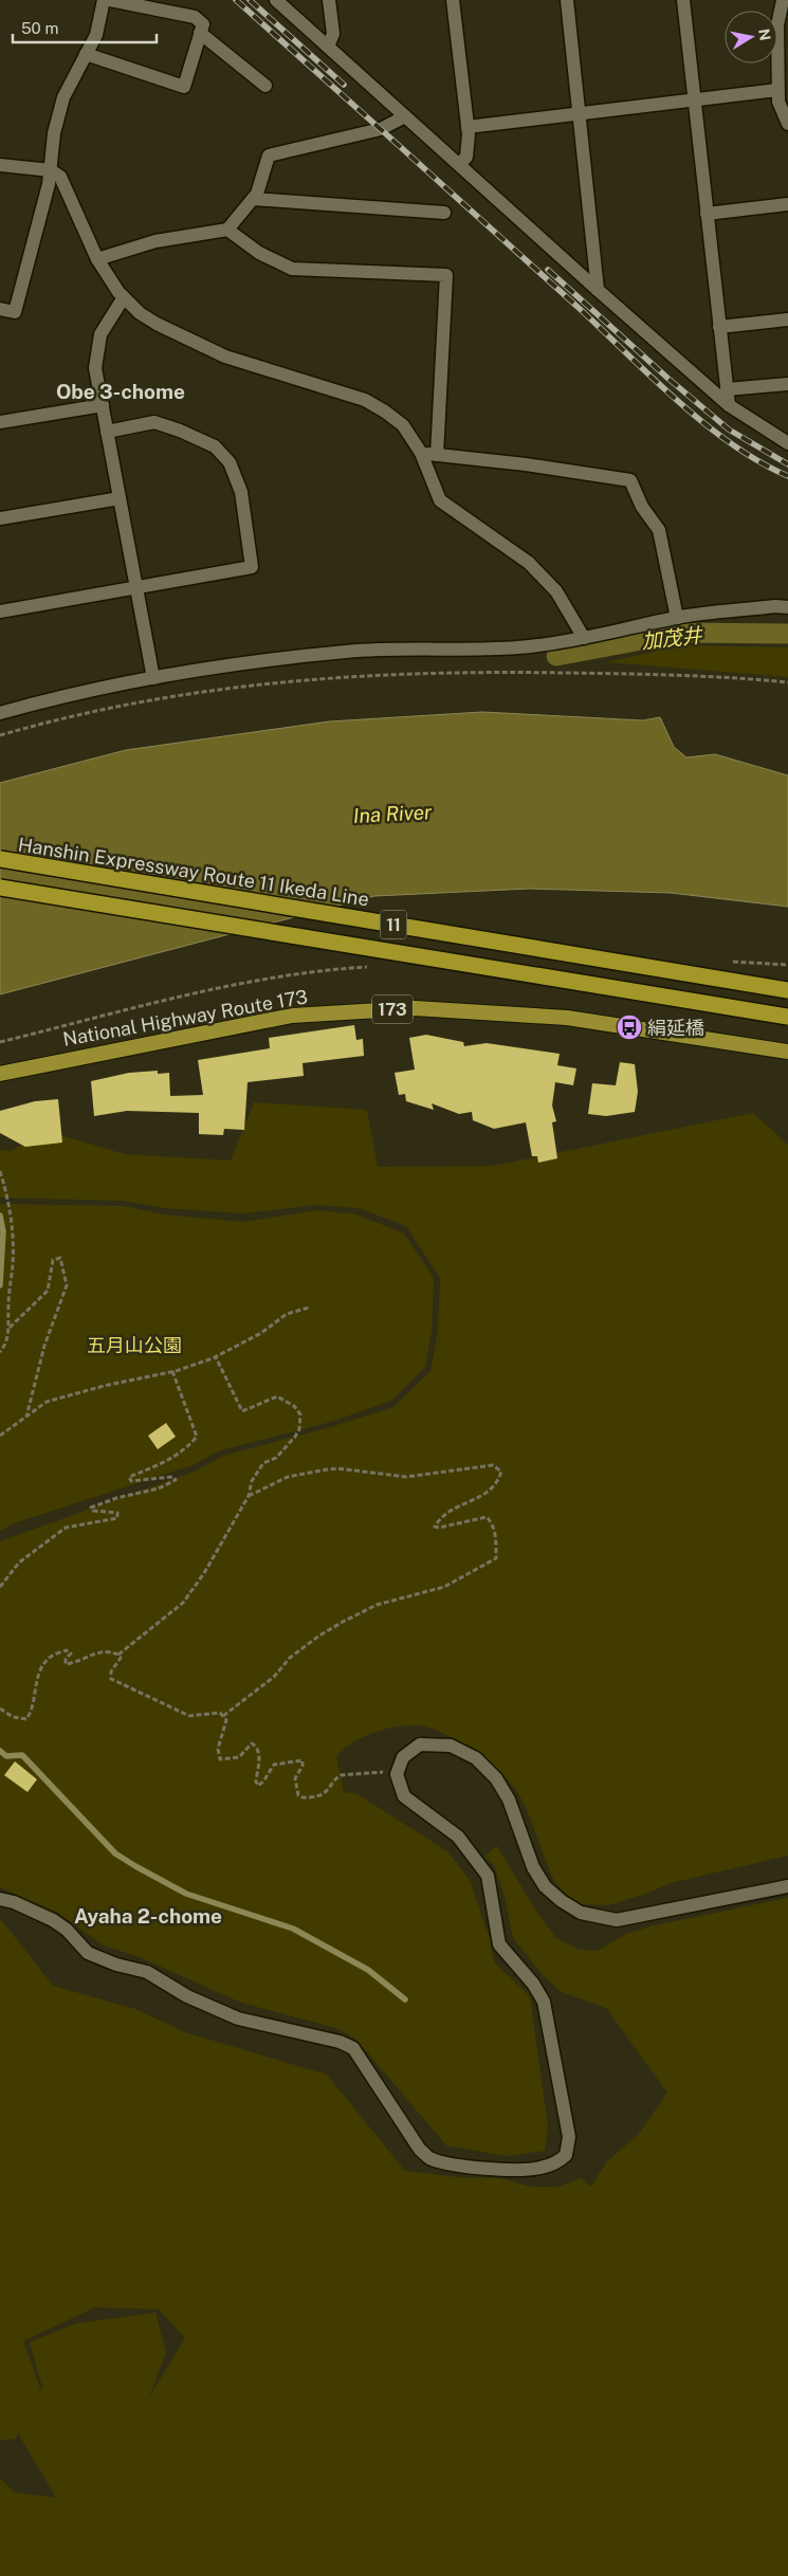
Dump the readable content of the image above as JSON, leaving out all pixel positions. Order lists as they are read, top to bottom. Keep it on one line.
{"streets":{"highway":["Hanshin Expressway Route 11 Ikeda Line","11","173","National Highway Route 173"]},"districts":["Obe 3-chome","Ayaha 2-chome"],"water":["加茂井","Ina River"],"parks":["五月山公園"],"places":{"bus stop":["絹延橋"]},"scale_bar":"50 m","north":"right"}
